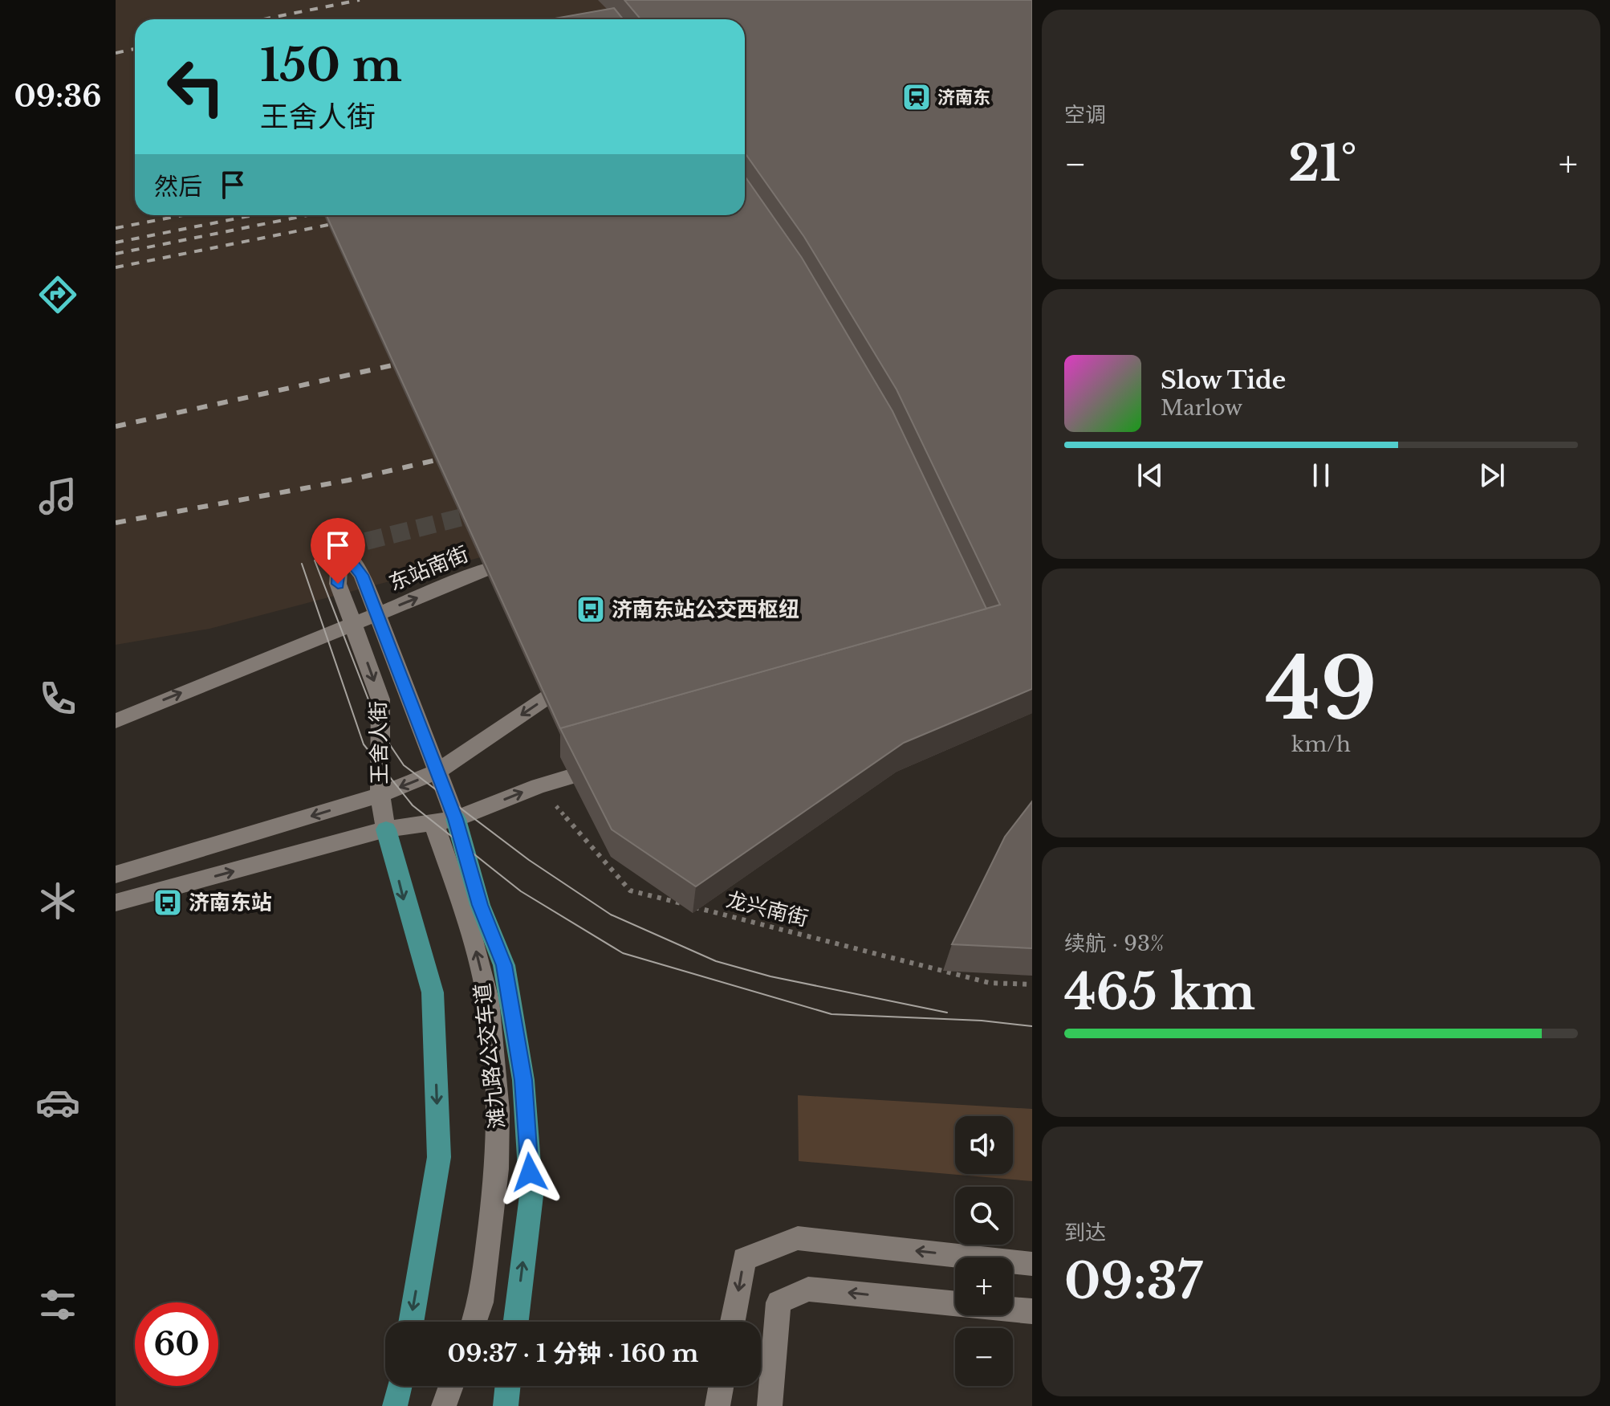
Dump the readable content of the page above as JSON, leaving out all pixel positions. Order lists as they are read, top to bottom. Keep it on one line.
{"streets":{"main road":["王舍人街"],"street":["东站南街","滩九路公交车道"],"path":["龙兴南街"]},"crossings":[["王舍人街","滩九路公交车道"]],"one_way":["滩九路公交车道"],"places":{"station":["济南东"],"bus stop":["济南东站公交西枢纽","济南东站"]},"page":{"tabs":"09:36","tile":["空调",["49","km/h"],["续航 · 93%","465 km"],["到达","09:37"]],"turn":["150 m","王舍人街"],"heat":["−","21°","+"],"then":"然后","song":["Slow Tide","Marlow"],"map_buttons":["+","−"],"limit":"60","trip":"09:37 · 1 分钟 · 160 m"}}
